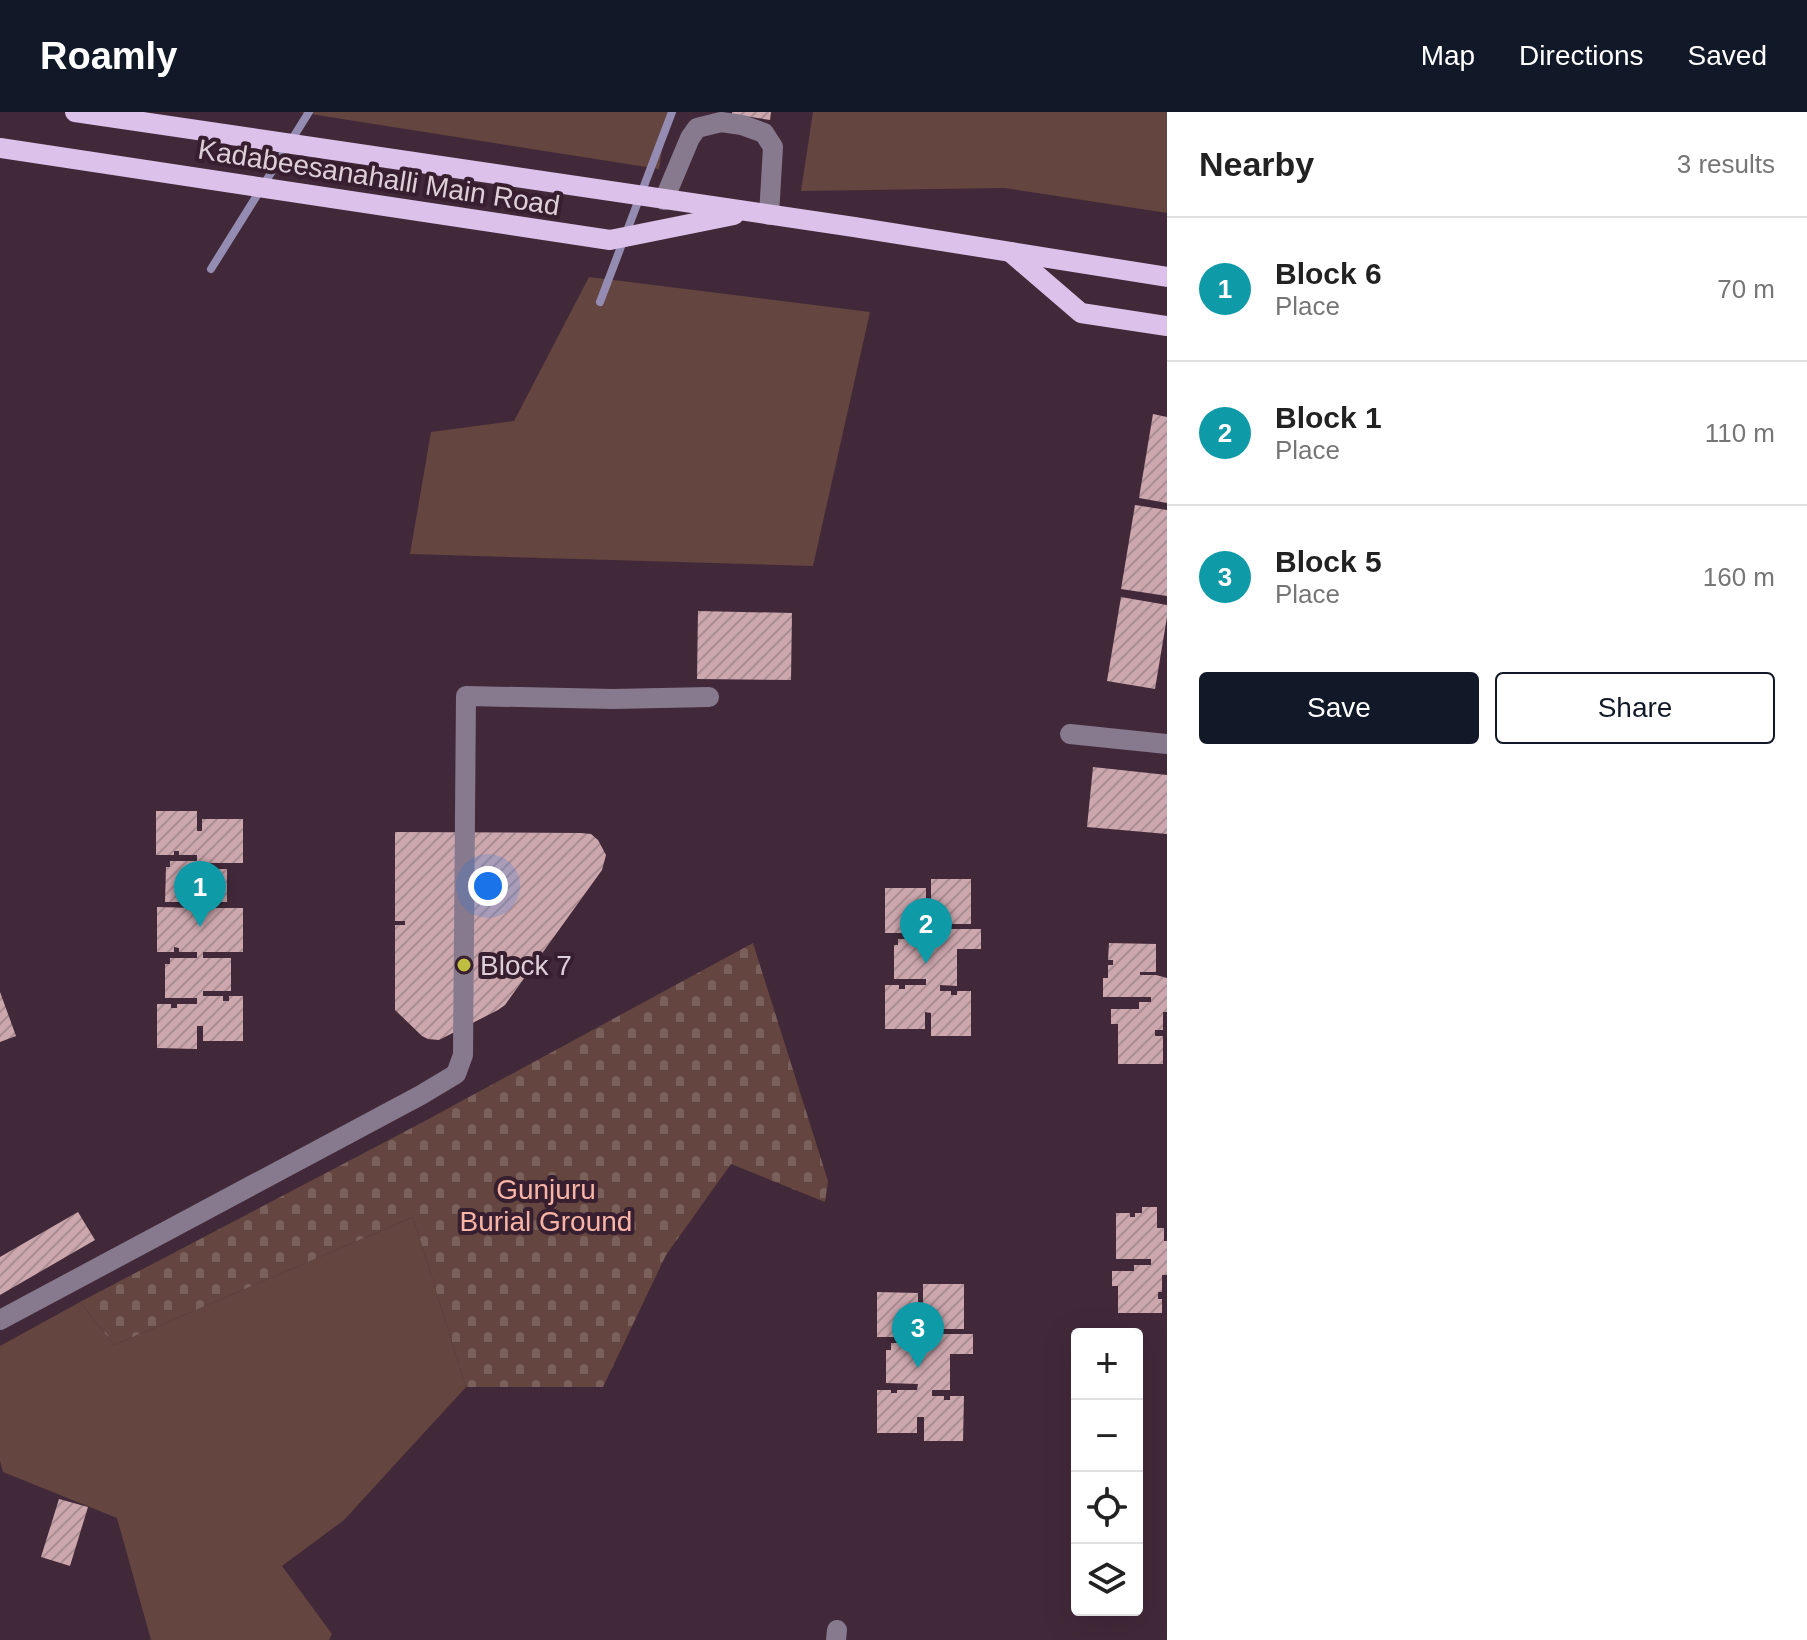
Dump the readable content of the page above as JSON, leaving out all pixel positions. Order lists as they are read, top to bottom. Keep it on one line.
{"streets":{"main road":["Kadabeesanahalli Main Road"]},"parks":["Gunjuru Burial Ground"],"places":["Block 7"],"page":{"header":"Roamly","nav":["Map","Directions","Saved"],"heading":["Nearby","3 results"],"list":[{"mark":"1","name":"Block 6","note":"Place","value":"70 m"},{"mark":"2","name":"Block 1","note":"Place","value":"110 m"},{"mark":"3","name":"Block 5","note":"Place","value":"160 m"}],"buttons":["Save","Share"],"pins":["1","2","3"],"map_buttons":["+","−"]}}
